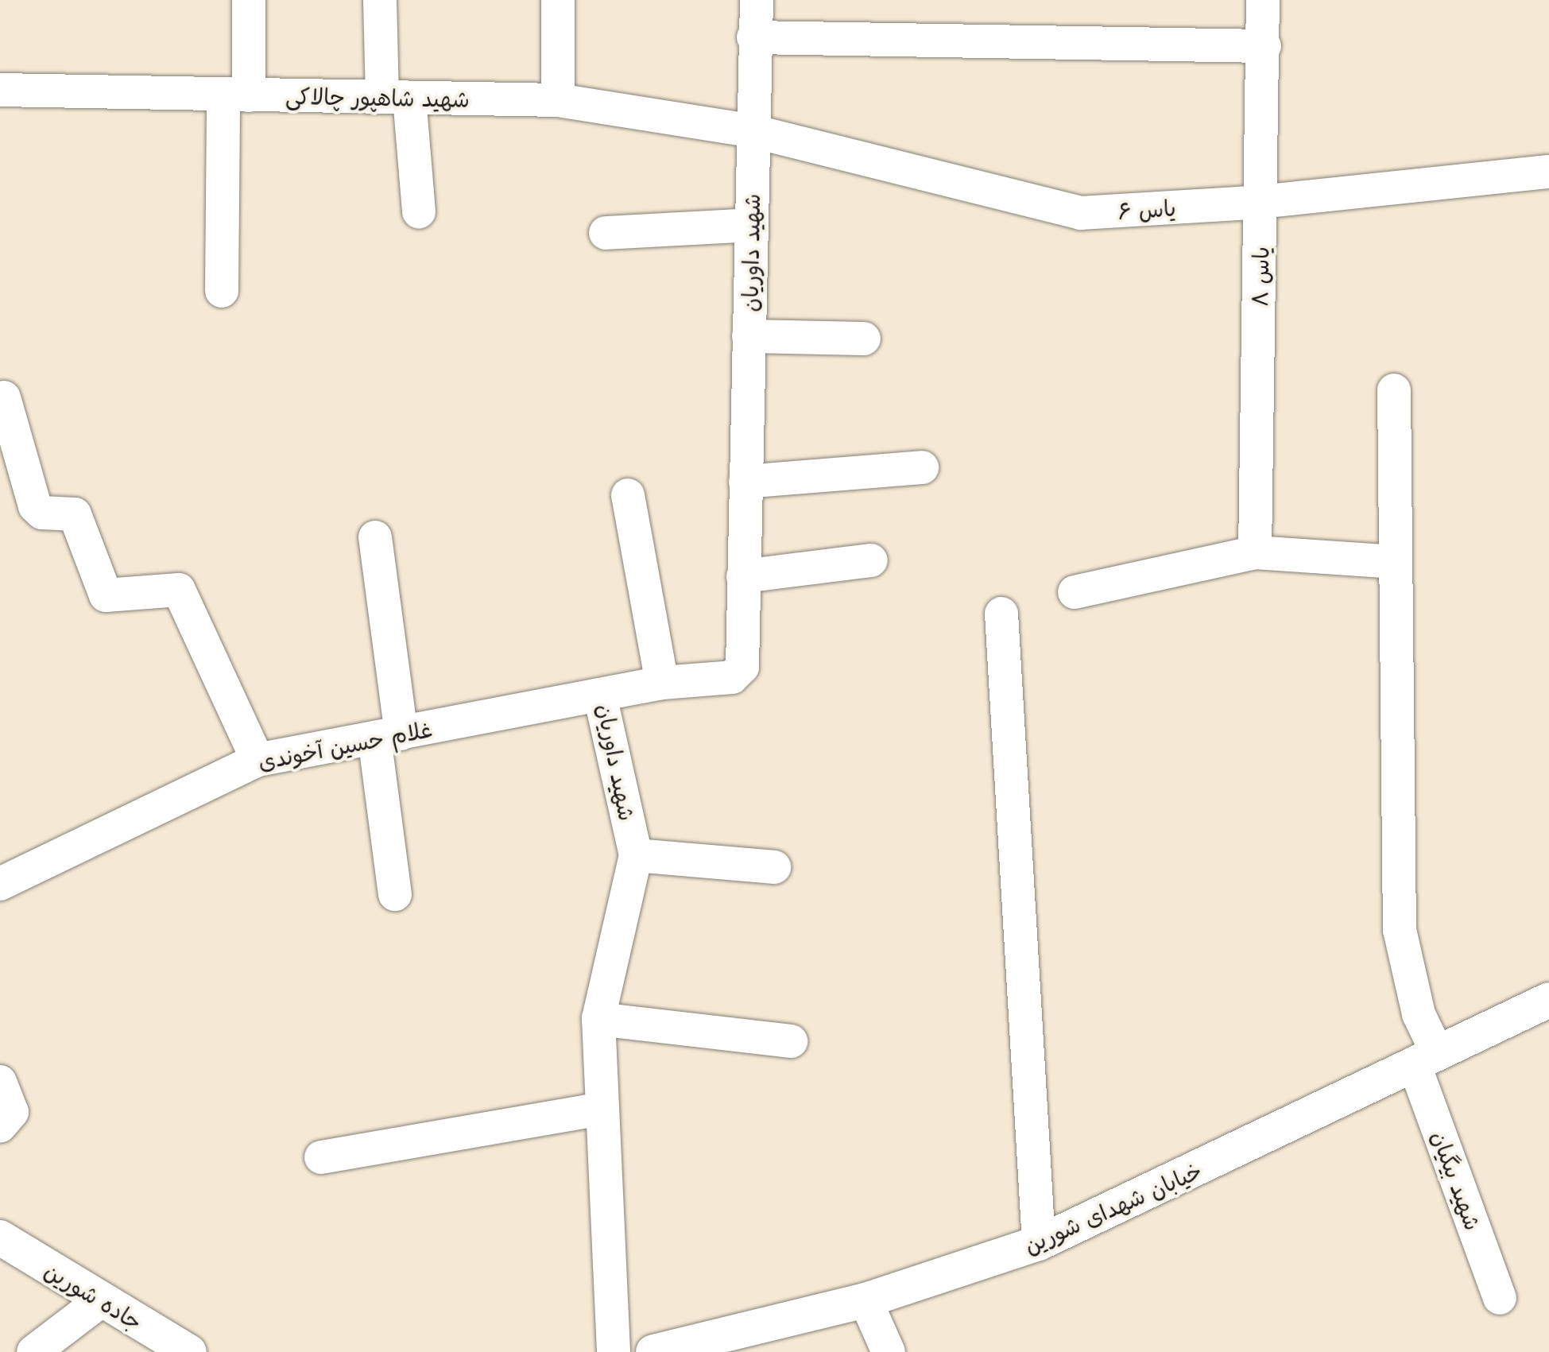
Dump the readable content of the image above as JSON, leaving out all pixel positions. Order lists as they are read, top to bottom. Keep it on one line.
{"streets":{"street":["شهید شاهپور چالاکی","یاس ۶","شهید داوریان","یاس ۸","غلام حسین آخوندی","شهید بیگیان","خیابان شهدای شورین","جاده شورين"]},"crossings":[["شهید شاهپور چالاکی","یاس ۶"],["شهید شاهپور چالاکی","شهید داوریان"],["یاس ۶","شهید داوریان"],["یاس ۶","یاس ۸"],["شهید داوریان","غلام حسین آخوندی"],["شهید بیگیان","خیابان شهدای شورین"]]}
